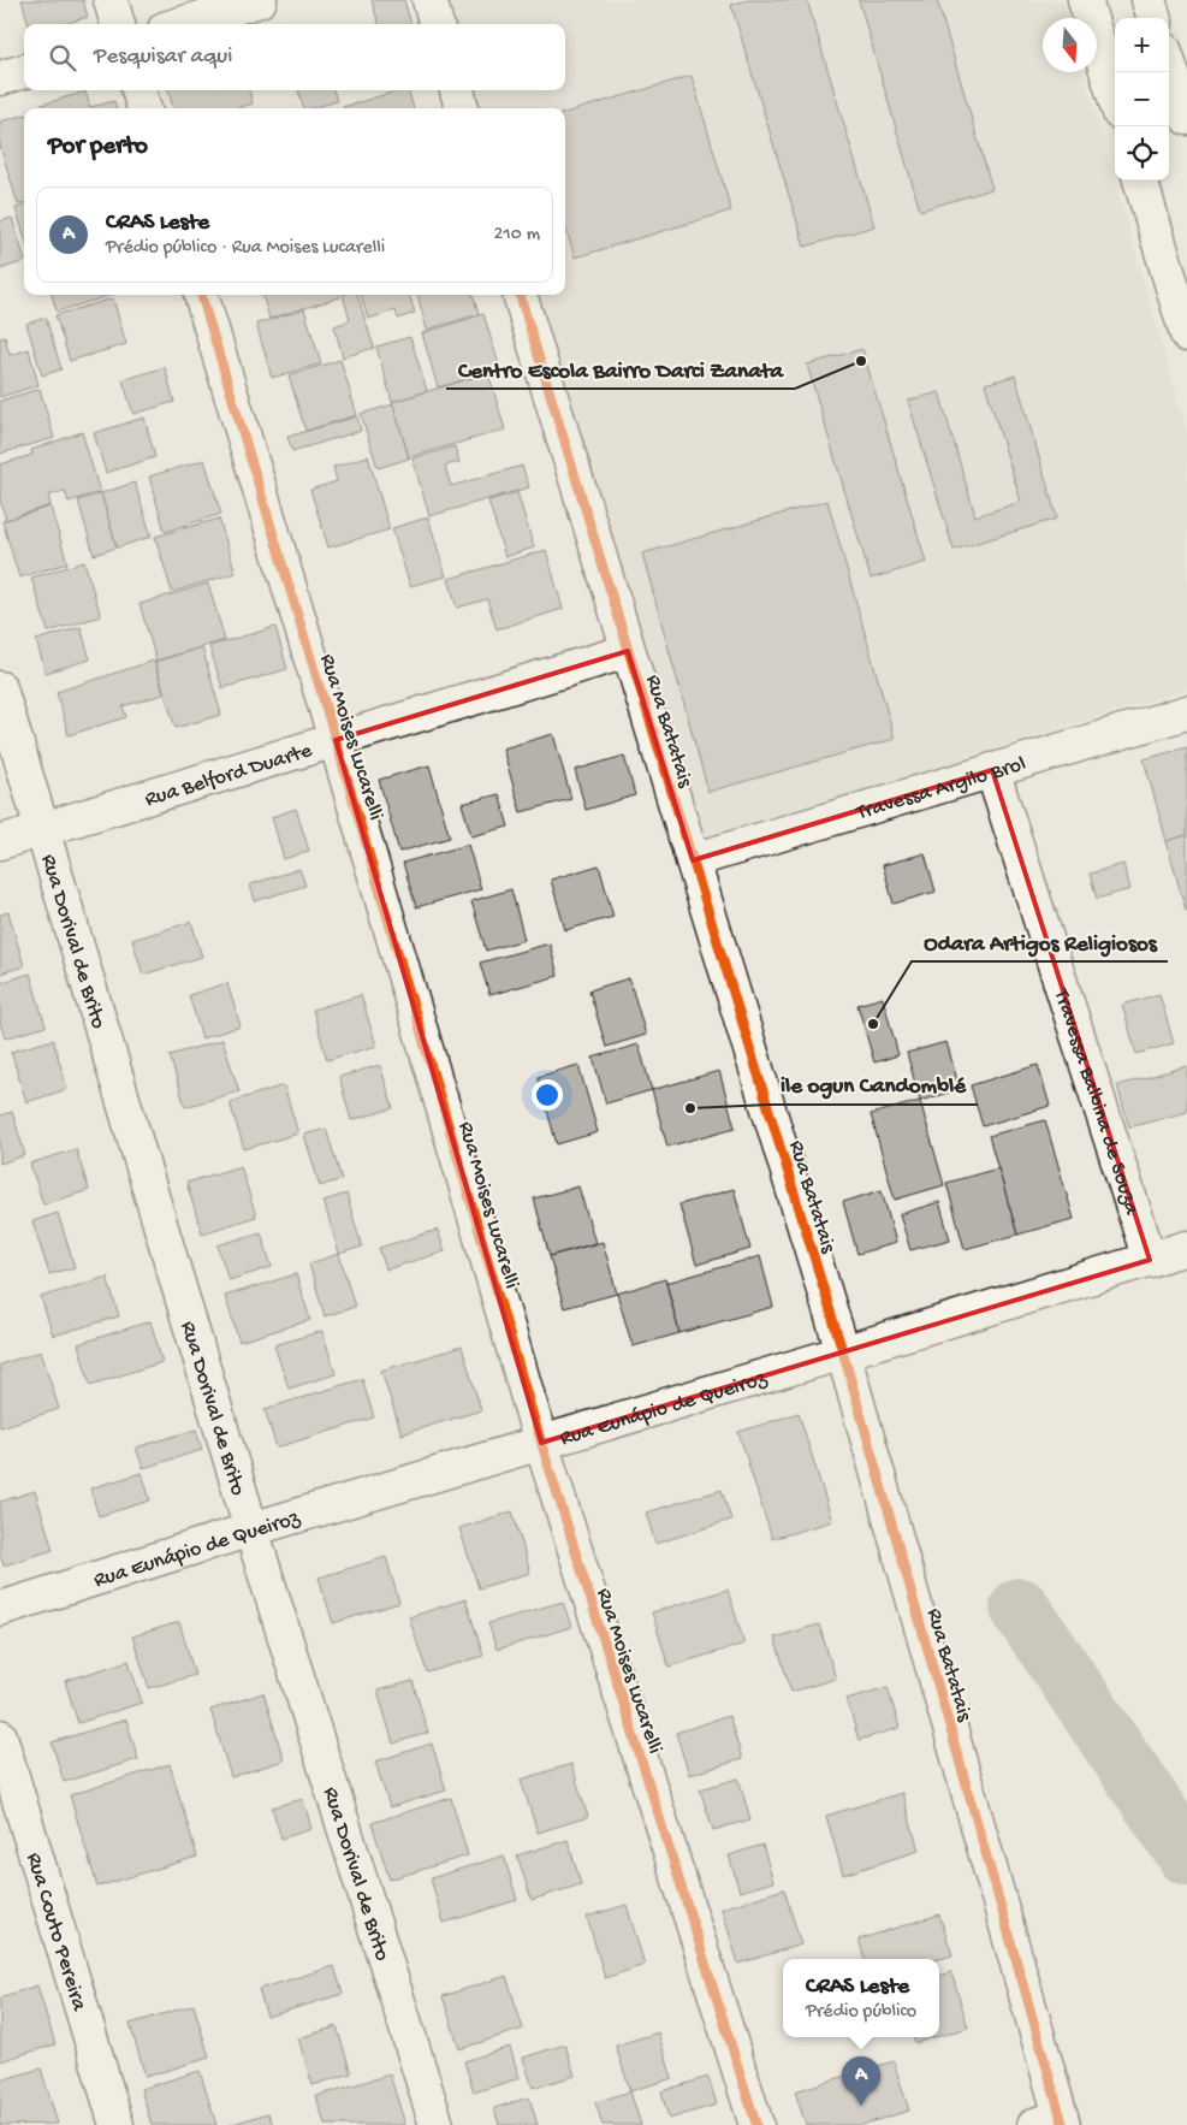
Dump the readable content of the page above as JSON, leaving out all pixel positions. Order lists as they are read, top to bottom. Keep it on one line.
{"streets":{"street":["Rua Batatais","Rua Moises Lucarelli","Rua Belford Duarte","Travessa Argilo Brol","Rua Dorival de Brito","Travessa Balbina de Souza","Rua Eunápio de Queiroz","Rua Couto Pereira"]},"crossings":[["Rua Batatais","Rua Belford Duarte"],["Rua Batatais","Travessa Argilo Brol"],["Rua Batatais","Rua Eunápio de Queiroz"],["Rua Moises Lucarelli","Rua Belford Duarte"],["Rua Moises Lucarelli","Rua Eunápio de Queiroz"],["Rua Belford Duarte","Rua Dorival de Brito"],["Travessa Argilo Brol","Travessa Balbina de Souza"],["Rua Dorival de Brito","Rua Eunápio de Queiroz"],["Travessa Balbina de Souza","Rua Eunápio de Queiroz"]],"places":["Centro Escola Bairro Darci Zanata","Odara Artigos Religiosos","ile ogun Candomblé"],"north":"bottom","page":{"map_buttons":["+","−"],"search":"Pesquisar aqui","heading":"Por perto","list":[{"mark":"A","name":"CRAS Leste","note":"Prédio público · Rua Moises Lucarelli","value":"210 m"}],"popup":["CRAS Leste","Prédio público"],"pins":"A"}}
